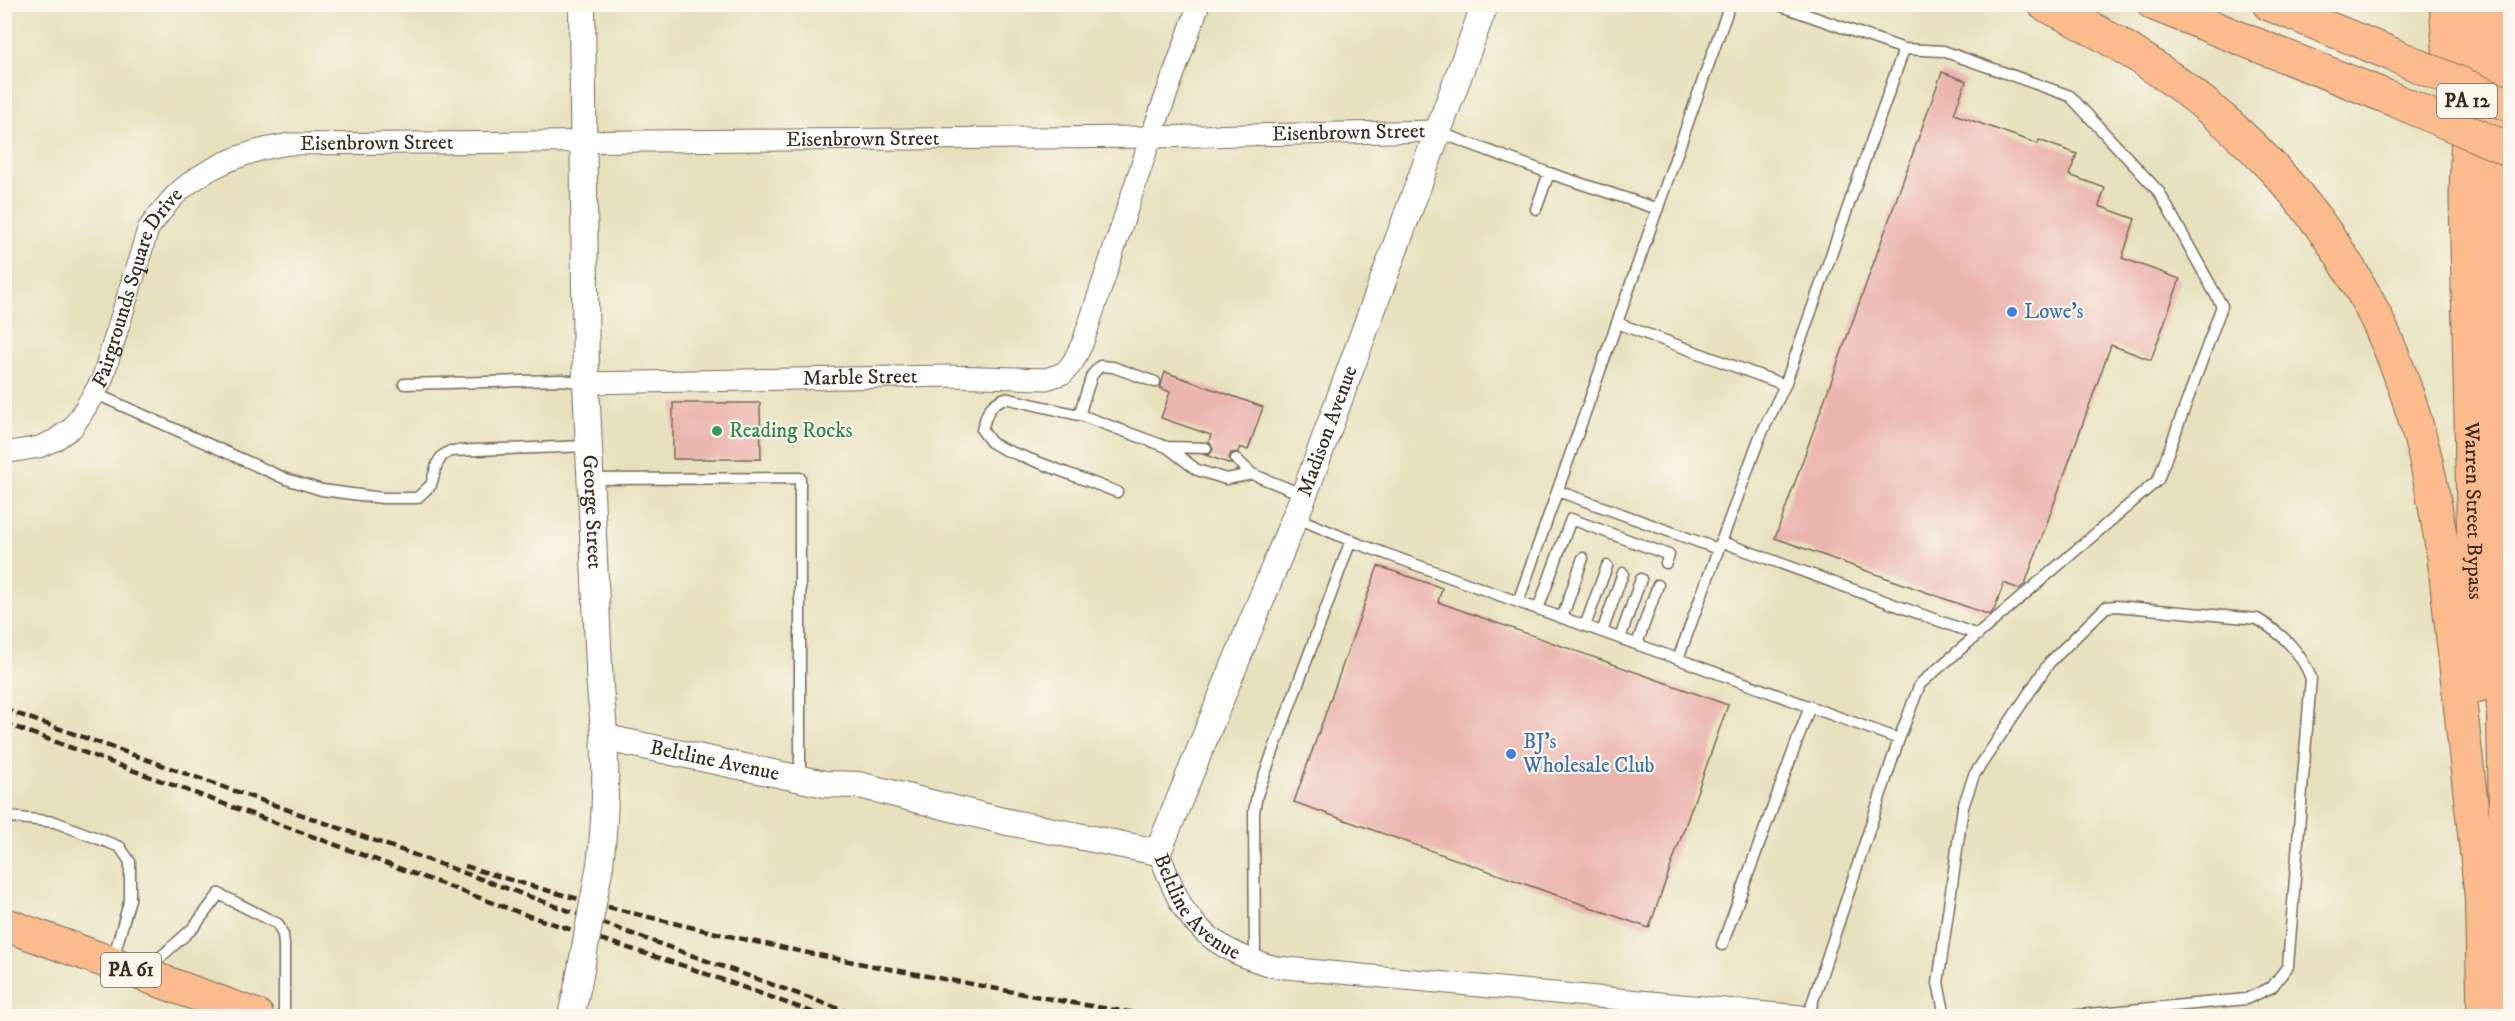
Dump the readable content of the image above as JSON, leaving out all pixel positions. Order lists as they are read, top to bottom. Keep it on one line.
{"streets":{"main road":["PA 12","Warren Street Bypass","PA 61"],"street":["Eisenbrown Street","Fairgrounds Square Drive","Marble Street","Madison Avenue","George Street","Beltline Avenue"]},"crossings":[["Eisenbrown Street","Fairgrounds Square Drive"],["Eisenbrown Street","Marble Street"],["Eisenbrown Street","Madison Avenue"],["Eisenbrown Street","George Street"],["Marble Street","George Street"],["Madison Avenue","Beltline Avenue"],["George Street","Beltline Avenue"]],"places":["Lowe's","Reading Rocks","BJ's Wholesale Club"]}
